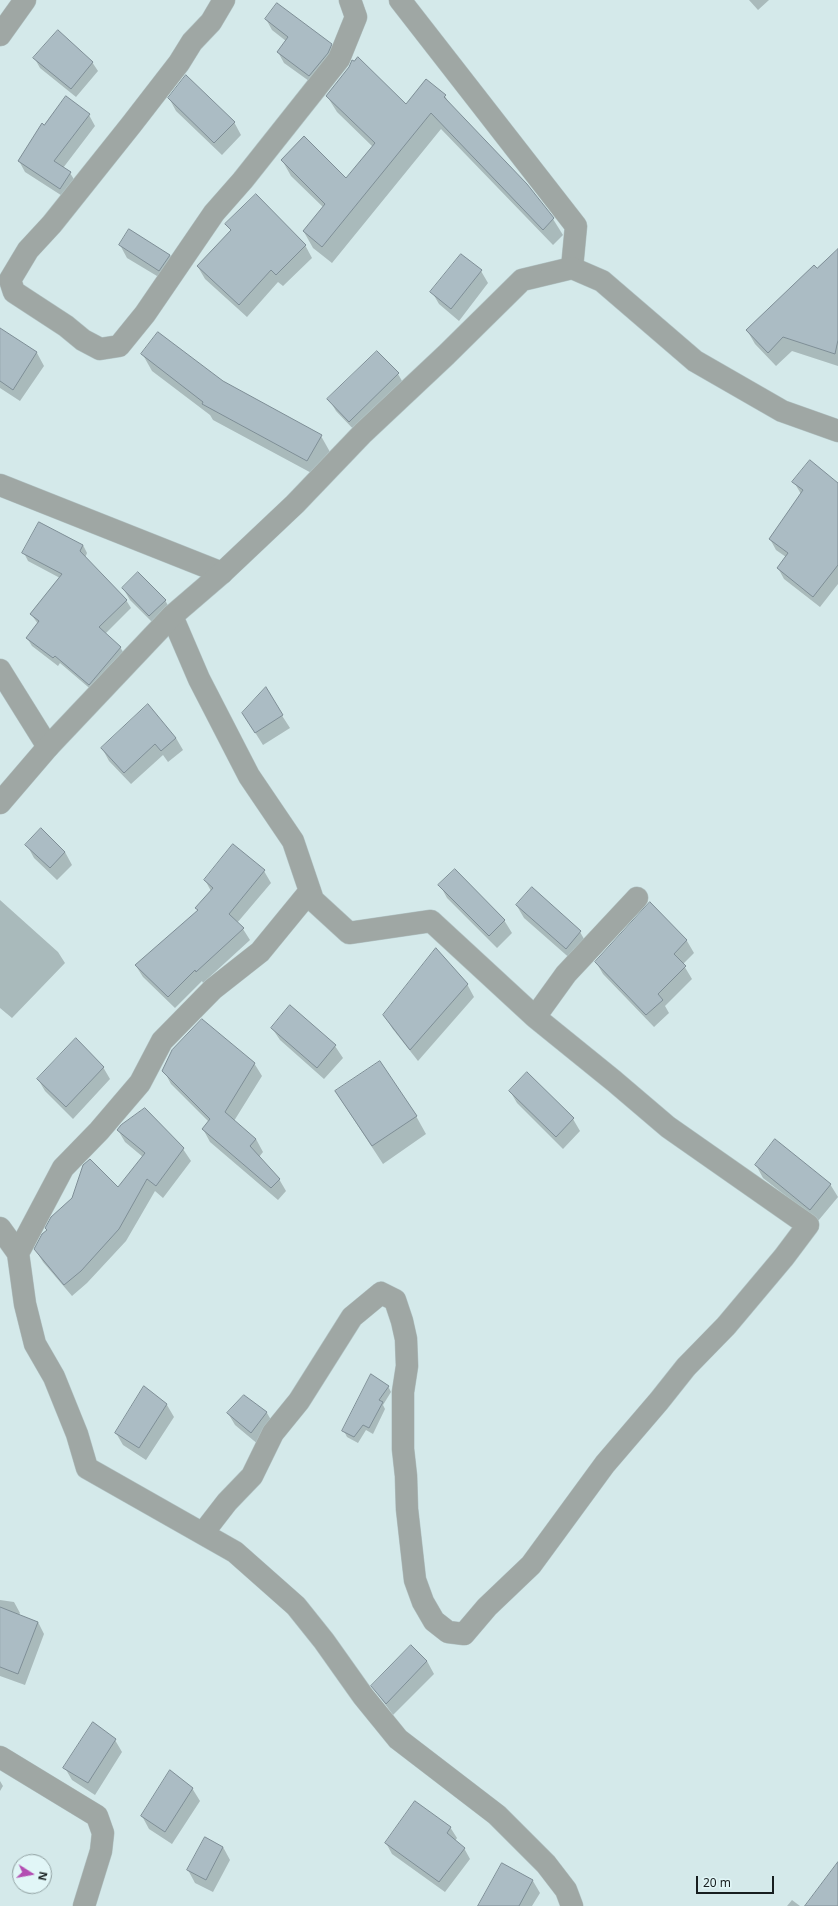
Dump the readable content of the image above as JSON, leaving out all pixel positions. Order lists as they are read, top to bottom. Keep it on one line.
{"scale_bar":"20 m","north":"right"}
